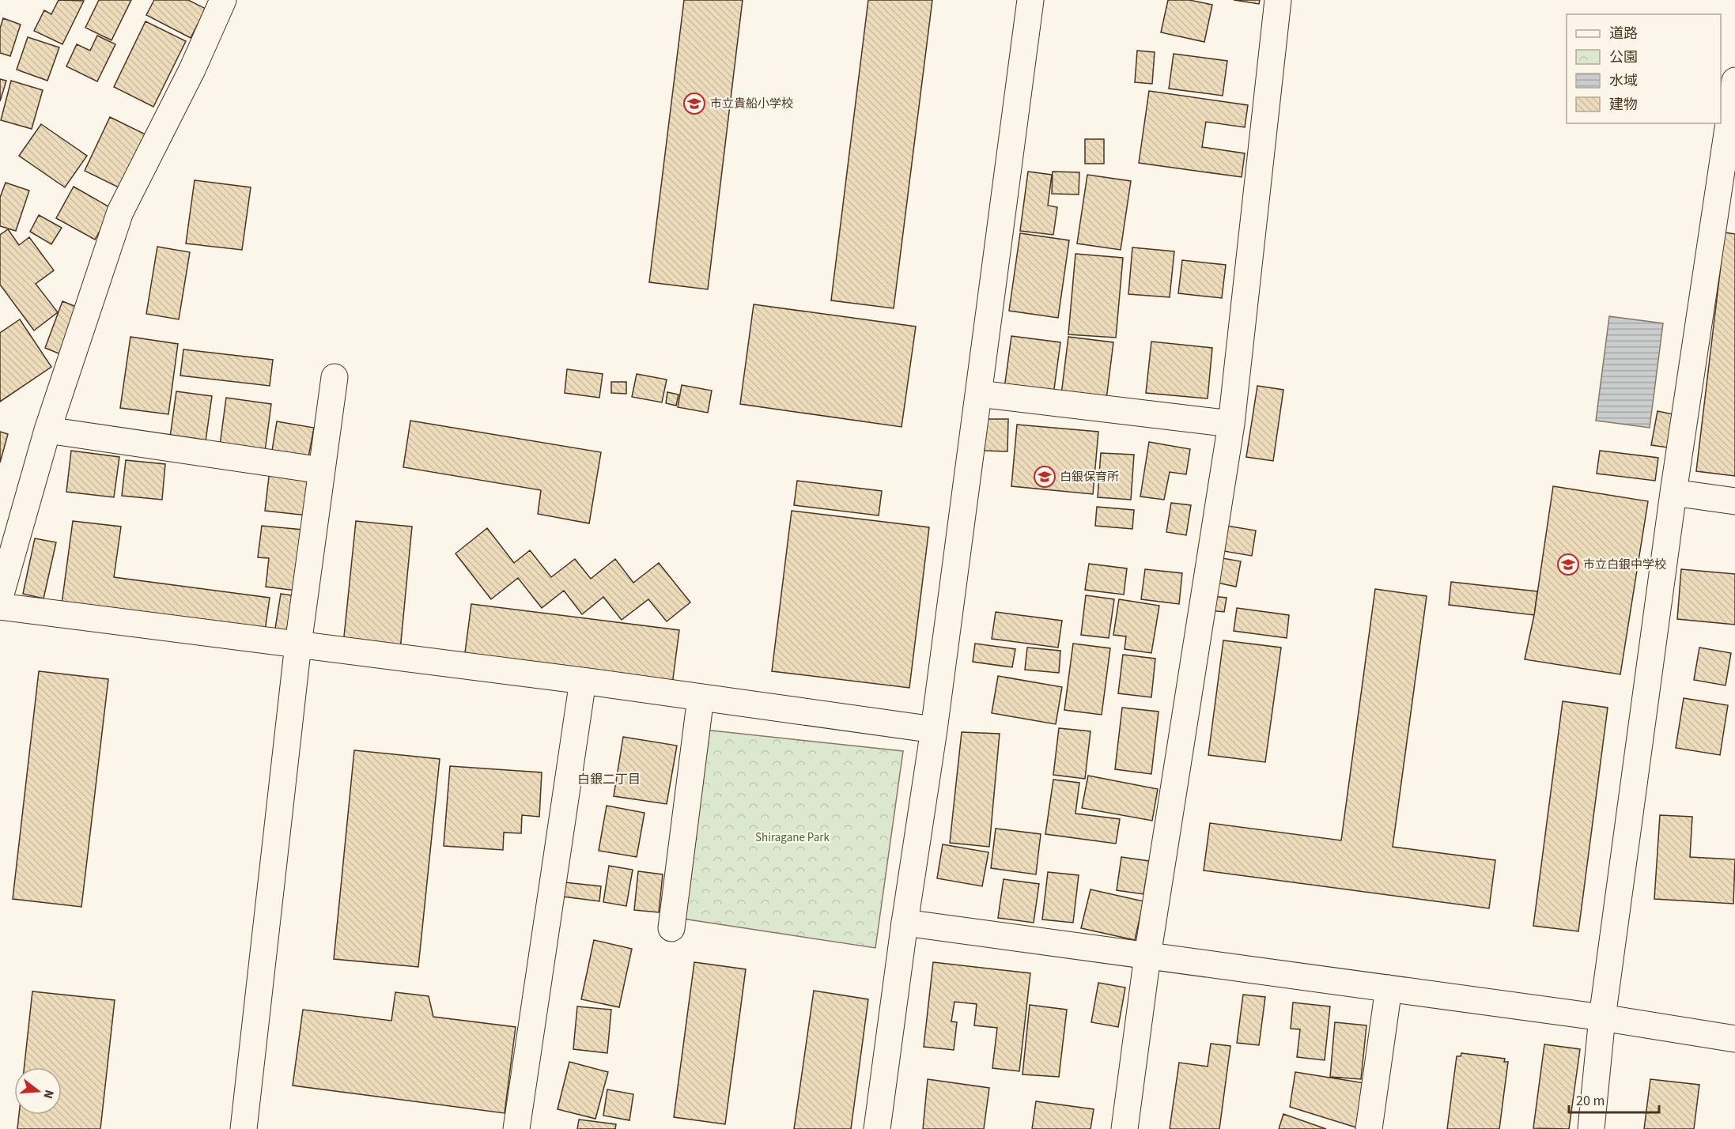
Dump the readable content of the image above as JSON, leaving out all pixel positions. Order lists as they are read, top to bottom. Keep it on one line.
{"districts":["白銀二丁目"],"parks":["Shiragane Park"],"places":{"school or university":["市立貴船小学校","白銀保育所","市立白銀中学校"]},"legend":["道路","公園","水域","建物"],"scale_bar":"20 m","north":"right"}
